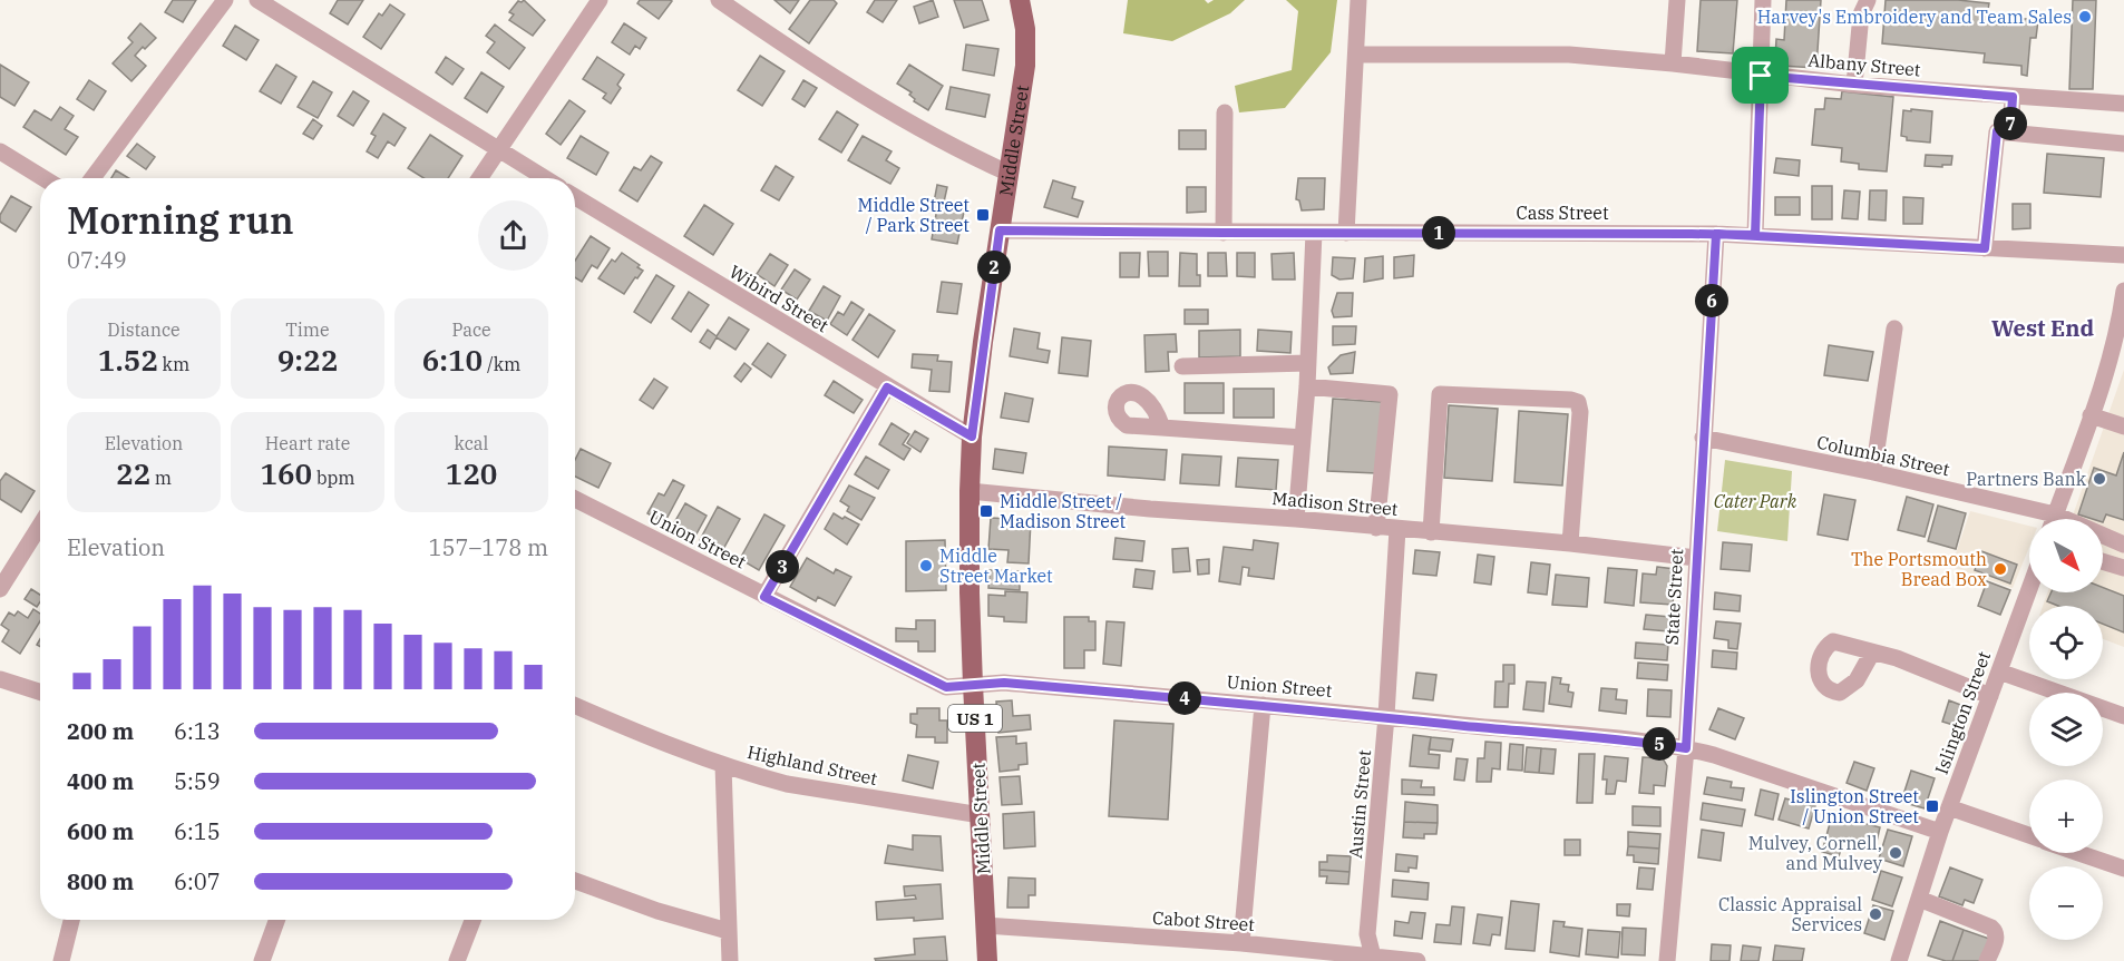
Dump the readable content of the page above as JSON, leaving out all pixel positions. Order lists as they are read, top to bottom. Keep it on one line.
{"streets":{"main road":["Middle Street","US 1"],"street":["Albany Street","Cass Street","Wibird Street","Columbia Street","Madison Street","Union Street","State Street","Islington Street","Highland Street","Austin Street","Cabot Street"]},"crossings":[["Middle Street","Cass Street"],["Middle Street","Wibird Street"],["Middle Street","Madison Street"],["Middle Street","Union Street"],["Middle Street","Highland Street"],["Middle Street","Cabot Street"],["Cass Street","State Street"],["Columbia Street","State Street"],["Madison Street","State Street"],["Madison Street","Austin Street"],["Union Street","State Street"],["Union Street","Islington Street"],["Union Street","Austin Street"],["Austin Street","Cabot Street"]],"districts":["West End"],"parks":["Cater Park"],"places":{"other":["Harvey's Embroidery and Team Sales","Partners Bank","Middle Street Market","The Portsmouth Bread Box","Mulvey, Cornell, and Mulvey","Classic Appraisal Services"],"transit":["Middle Street / Park Street","Middle Street / Madison Street","Islington Street / Union Street"]},"north":"bottom right","page":{"pins":["7","1","2","6","3","4","5"],"heading":["Morning run","07:49"],"stats":[["Distance","1.52 km"],["Time","9:22"],["Pace","6:10 /km"],["Elevation","22 m"],["Heart rate","160 bpm"],["kcal","120"]],"map_buttons":["+","−"],"chart":["Elevation","157–178 m"],"list":[{"name":"200 m","note":"6:13"},{"name":"400 m","note":"5:59"},{"name":"600 m","note":"6:15"},{"name":"800 m","note":"6:07"}]}}
